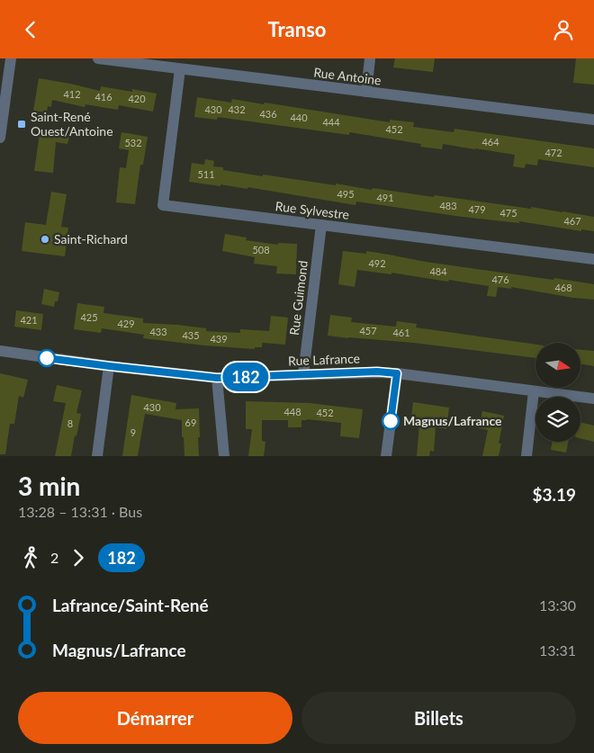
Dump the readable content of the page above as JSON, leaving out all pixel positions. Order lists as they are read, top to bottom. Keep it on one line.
{"streets":{"street":["Rue Antoine","Rue Sylvestre","Rue Guimond","Rue Lafrance"]},"crossings":[["Rue Antoine","Rue Sylvestre"],["Rue Sylvestre","Rue Guimond"],["Rue Guimond","Rue Lafrance"]],"places":{"transit":["Saint-René Ouest/Antoine"],"other":["Saint-Richard","Magnus/Lafrance"]},"lines":["bus line 182"],"house_numbers":["412","416","420","430","432","436","440","444","452","464","532","472","511","495","491","483","479","475","467","508","492","484","476","468","425","421","429","457","433","461","435","439","430","448","452","69","8","9"],"north":"right","page":{"header":"Transo","on_map":"182","heading":["3 min","13:28 – 13:31 · Bus","$3.19"],"legs":["2","182"],"list":[{"name":"Lafrance/Saint-René","value":"13:30"},{"name":"Magnus/Lafrance","value":"13:31"}],"buttons":["Démarrer","Billets"]}}
